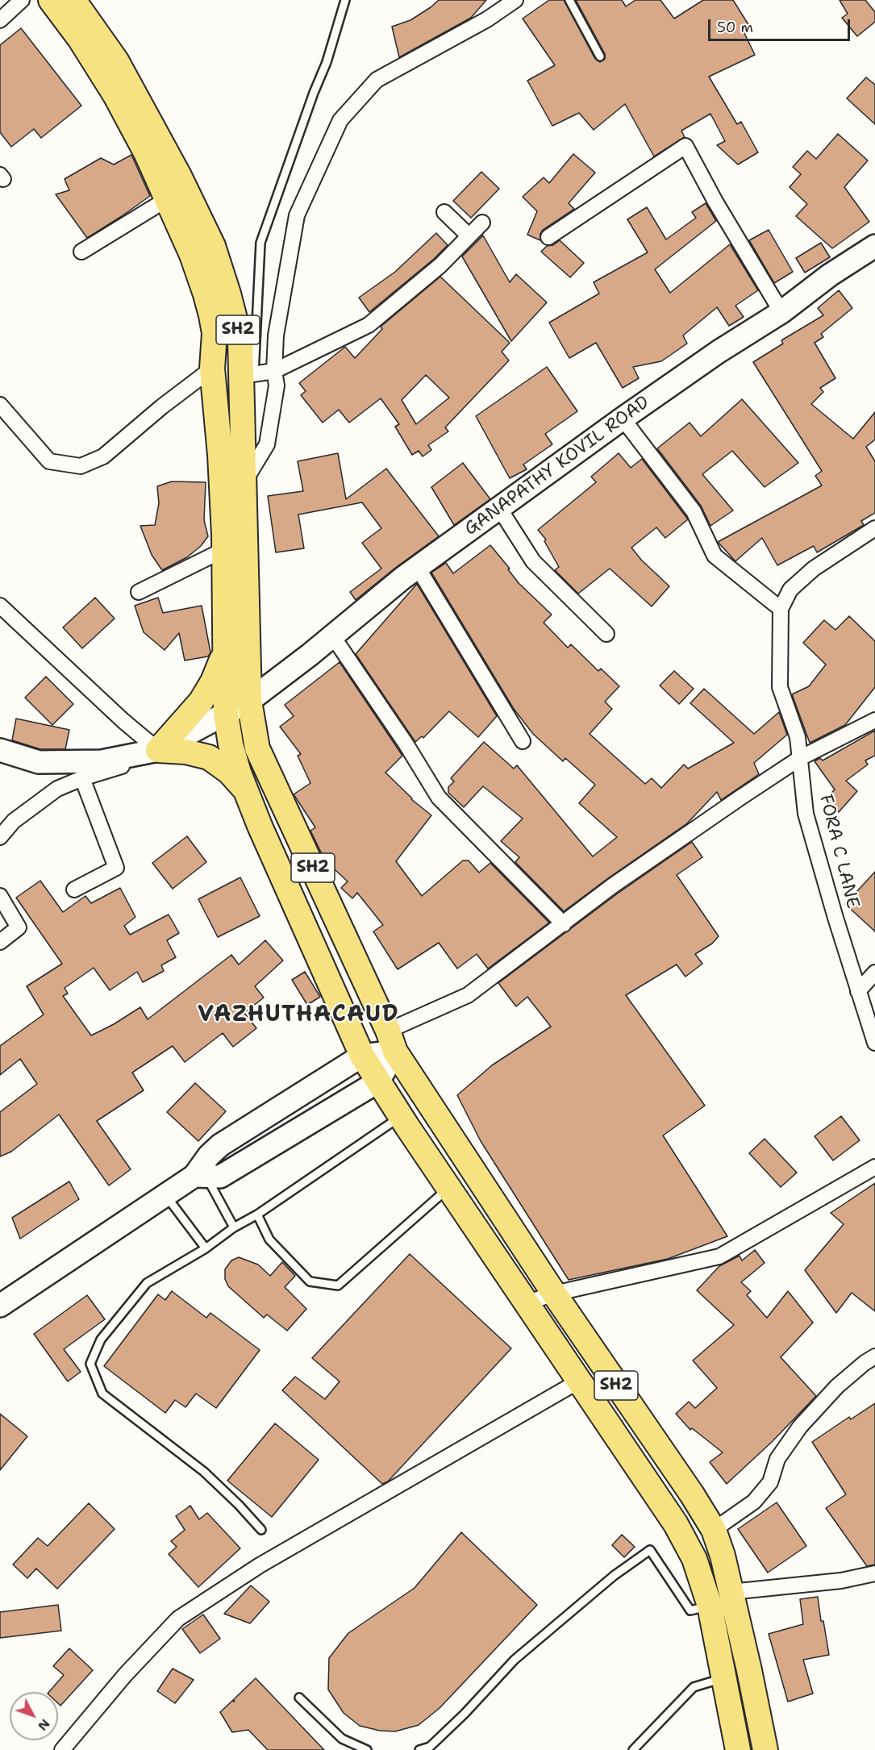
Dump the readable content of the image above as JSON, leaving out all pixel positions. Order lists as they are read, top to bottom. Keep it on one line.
{"streets":{"main road":["SH2","GANAPATHY KOVIL ROAD"],"street":["FORA C LANE"]},"crossings":[["SH2","GANAPATHY KOVIL ROAD"]],"districts":["VAZHUTHACAUD"],"scale_bar":"50 m","north":"bottom right"}
